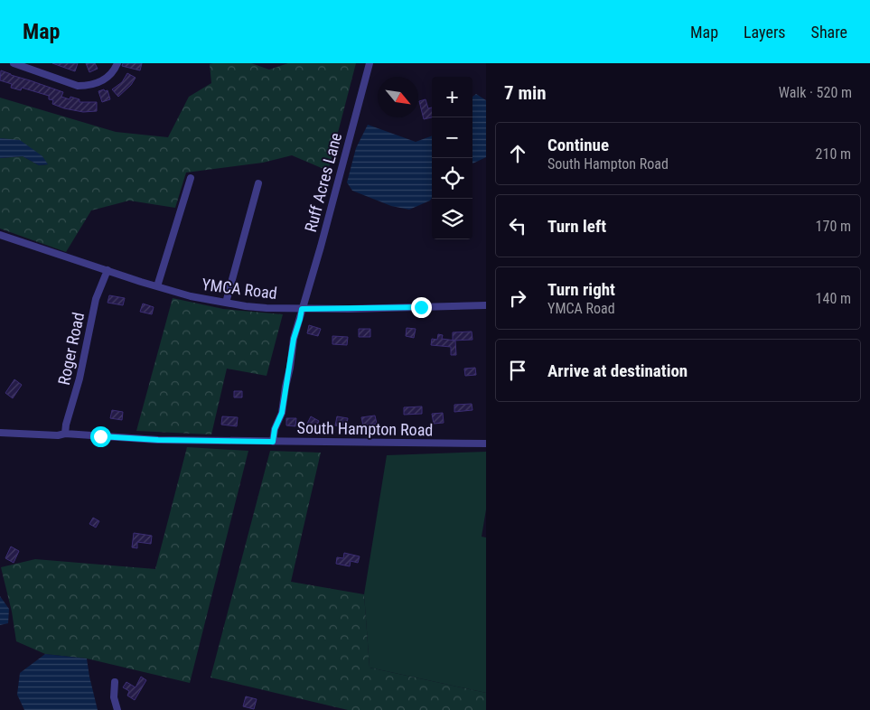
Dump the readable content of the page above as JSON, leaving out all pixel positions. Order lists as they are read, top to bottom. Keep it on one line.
{"streets":{"street":["Ruff Acres Lane","YMCA Road","Roger Road","South Hampton Road"]},"crossings":[["Ruff Acres Lane","YMCA Road"],["Ruff Acres Lane","South Hampton Road"],["YMCA Road","Roger Road"],["Roger Road","South Hampton Road"]],"north":"bottom right","page":{"header":"Map","nav":["Map","Layers","Share"],"heading":["7 min","Walk · 520 m"],"map_buttons":["+","−"],"list":[["Continue","South Hampton Road","210 m"],["Turn left","170 m"],["Turn right","YMCA Road","140 m"],"Arrive at destination"]}}
